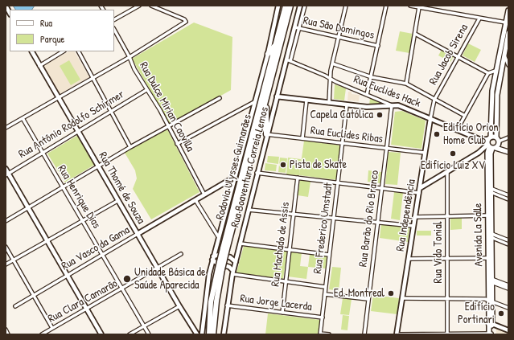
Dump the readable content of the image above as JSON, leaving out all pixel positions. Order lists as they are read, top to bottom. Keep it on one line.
{"streets":{"highway":["Rodovia Ulysses Guimarães"],"main road":["Rua Euclides Hack","Avenida La Salle"],"street":["Rua São Domingos","Rua Jacob Sirena","Rua Dulce Mirian Caovilla","Rua Antônio Rodolfo Schirmer","Rua Euclides Ribas","Rua Boaventura Correia Lemos","Rua Thomé de Souza","Rua Henrique Dias","Rua Independência","Rua Barão do Rio Branco","Rua Frederico Umstadt","Rua Machado de Assis","Rua Vasco da Gama","Rua Vido Tonial","Rua Clara Camarão","Rua Jorge Lacerda"]},"crossings":[["Rua São Domingos","Rua Boaventura Correia Lemos"],["Rua Jacob Sirena","Rua Independência"],["Rua Euclides Hack","Rua Boaventura Correia Lemos"],["Rua Euclides Hack","Rua Independência"],["Rua Euclides Hack","Rua Barão do Rio Branco"],["Rua Euclides Hack","Avenida La Salle"],["Rua Dulce Mirian Caovilla","Rua Antônio Rodolfo Schirmer"],["Rua Dulce Mirian Caovilla","Rua Vasco da Gama"],["Rua Antônio Rodolfo Schirmer","Rua Thomé de Souza"],["Rua Antônio Rodolfo Schirmer","Rua Henrique Dias"],["Rua Euclides Ribas","Rua Boaventura Correia Lemos"],["Rua Euclides Ribas","Rua Independência"],["Rua Euclides Ribas","Rua Barão do Rio Branco"],["Rua Euclides Ribas","Rua Frederico Umstadt"],["Rua Boaventura Correia Lemos","Rua Jorge Lacerda"],["Rua Thomé de Souza","Rua Vasco da Gama"],["Rua Thomé de Souza","Rua Clara Camarão"],["Rua Henrique Dias","Rua Vasco da Gama"],["Rua Henrique Dias","Rua Clara Camarão"],["Rua Frederico Umstadt","Rua Jorge Lacerda"],["Rua Machado de Assis","Rua Jorge Lacerda"]],"places":["Capela Católica","Edifício Orion Home Club","Edifício Luiz XV","Pista de Skate","Unidade Básica de Saúde Aparecida","Ed. Montreal","Edifício Portinari"],"legend":["Rua","Parque"]}
